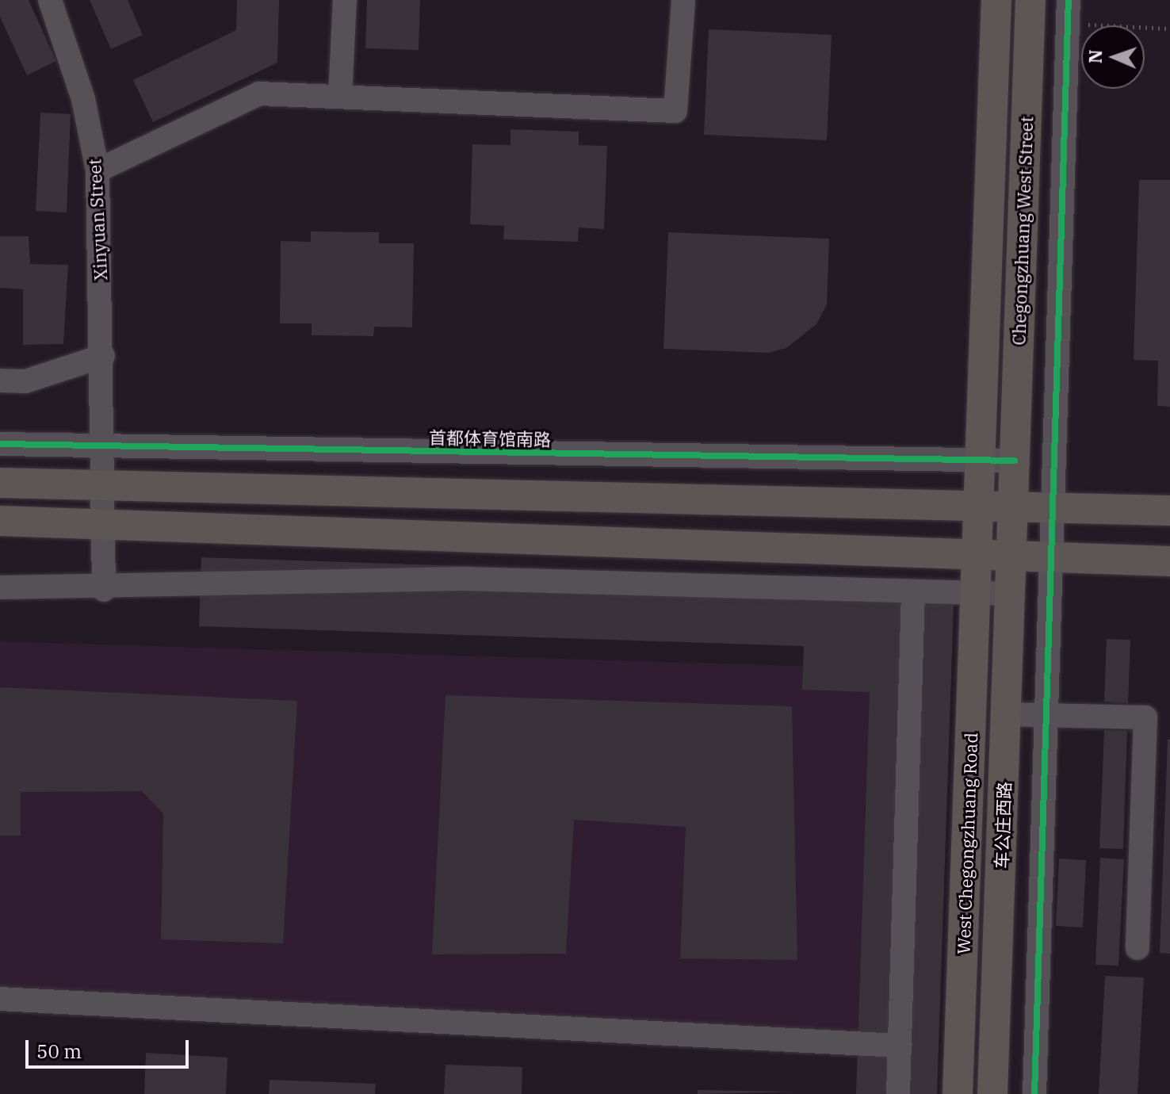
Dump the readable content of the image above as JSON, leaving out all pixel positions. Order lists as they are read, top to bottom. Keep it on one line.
{"streets":{"main road":["Chegongzhuang West Street","车公庄西路","West Chegongzhuang Road"],"street":["Xinyuan Street","首都体育馆南路"]},"crossings":[["Xinyuan Street","首都体育馆南路"],["Chegongzhuang West Street","首都体育馆南路"],["Chegongzhuang West Street","车公庄西路"],["Chegongzhuang West Street","West Chegongzhuang Road"]],"scale_bar":"50 m","north":"left"}
